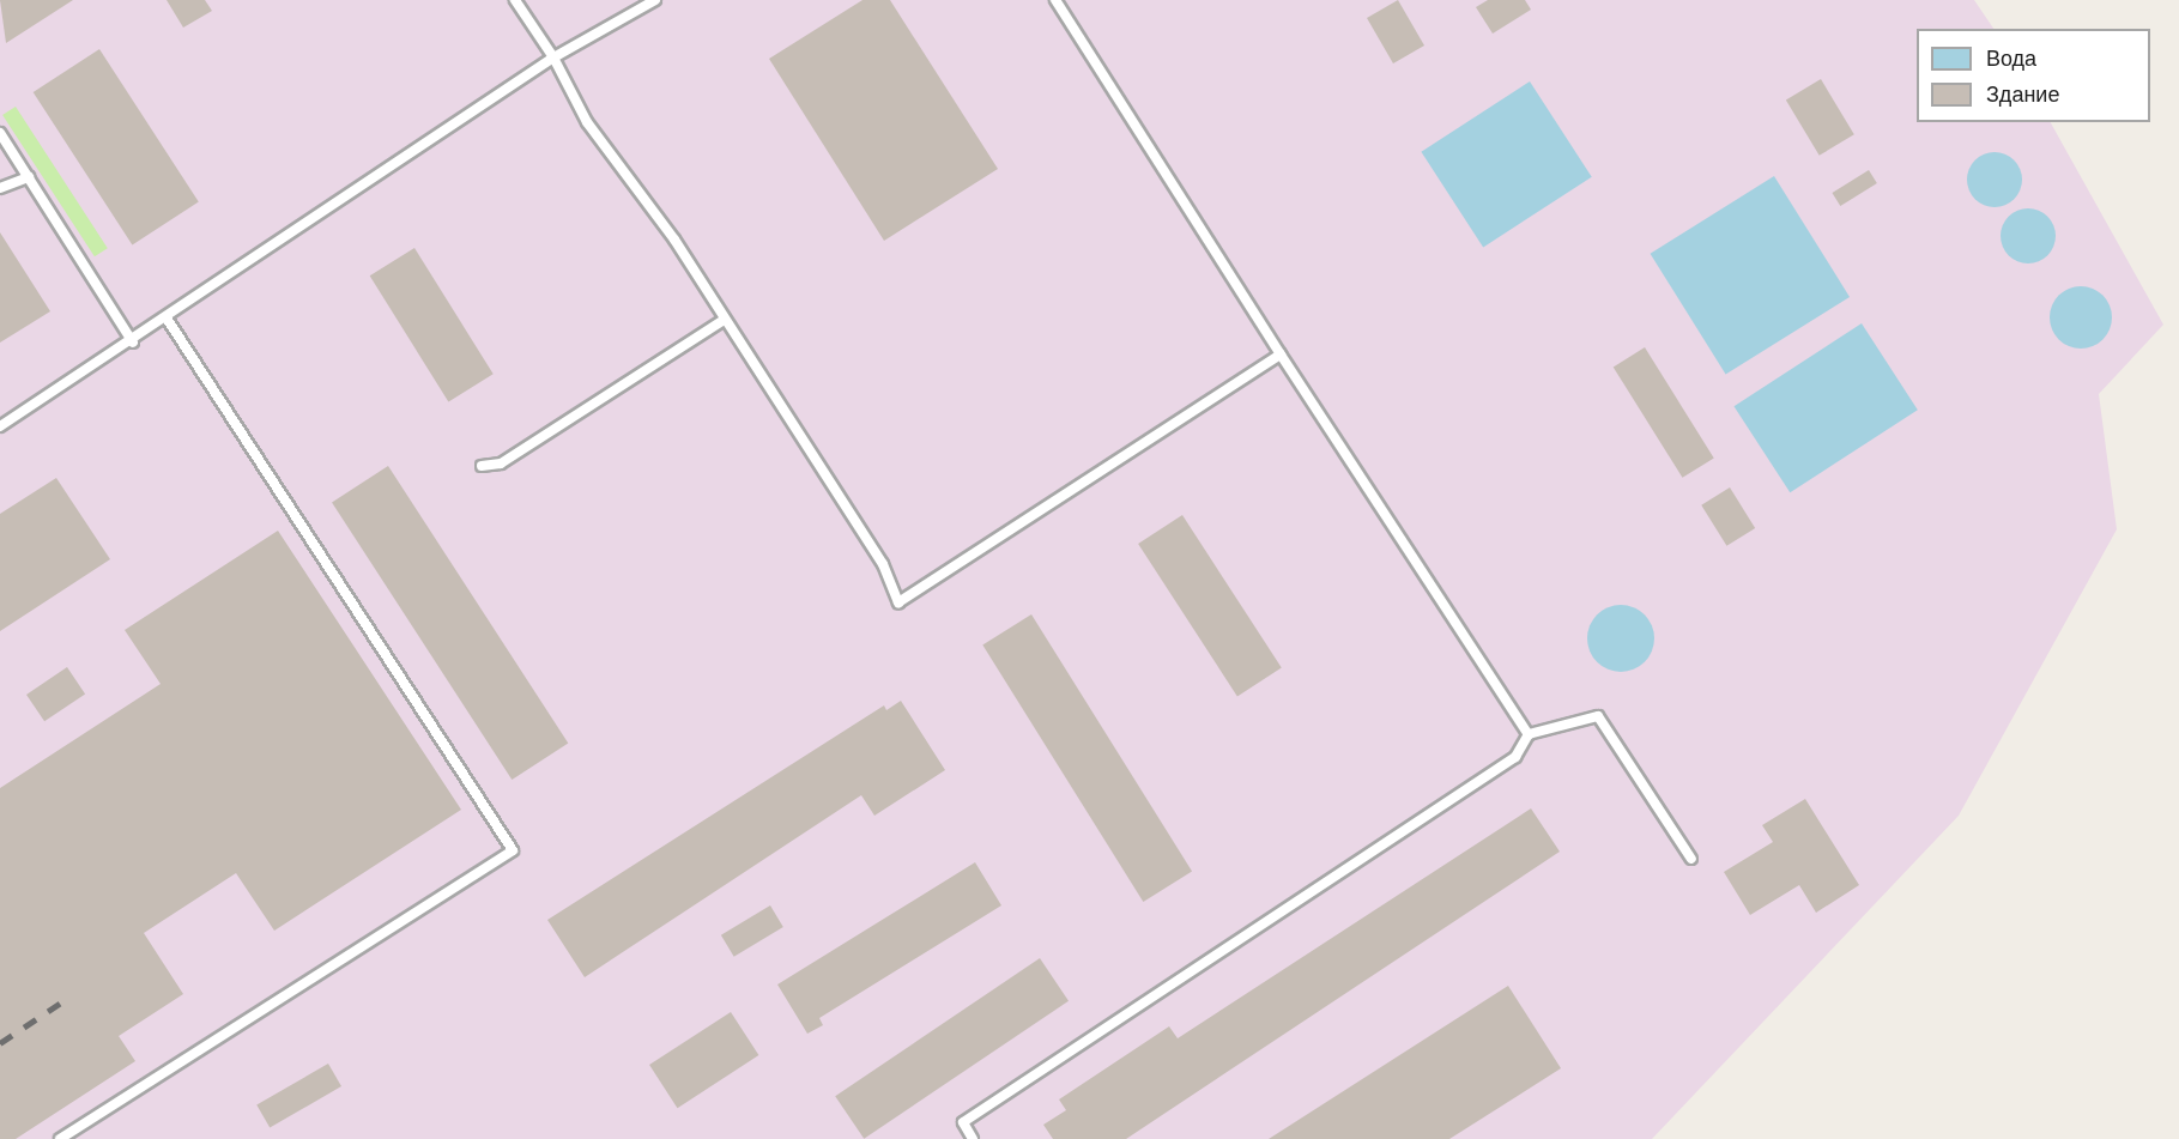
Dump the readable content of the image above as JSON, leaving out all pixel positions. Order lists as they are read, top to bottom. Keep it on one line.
{"legend":["Вода","Здание"]}
